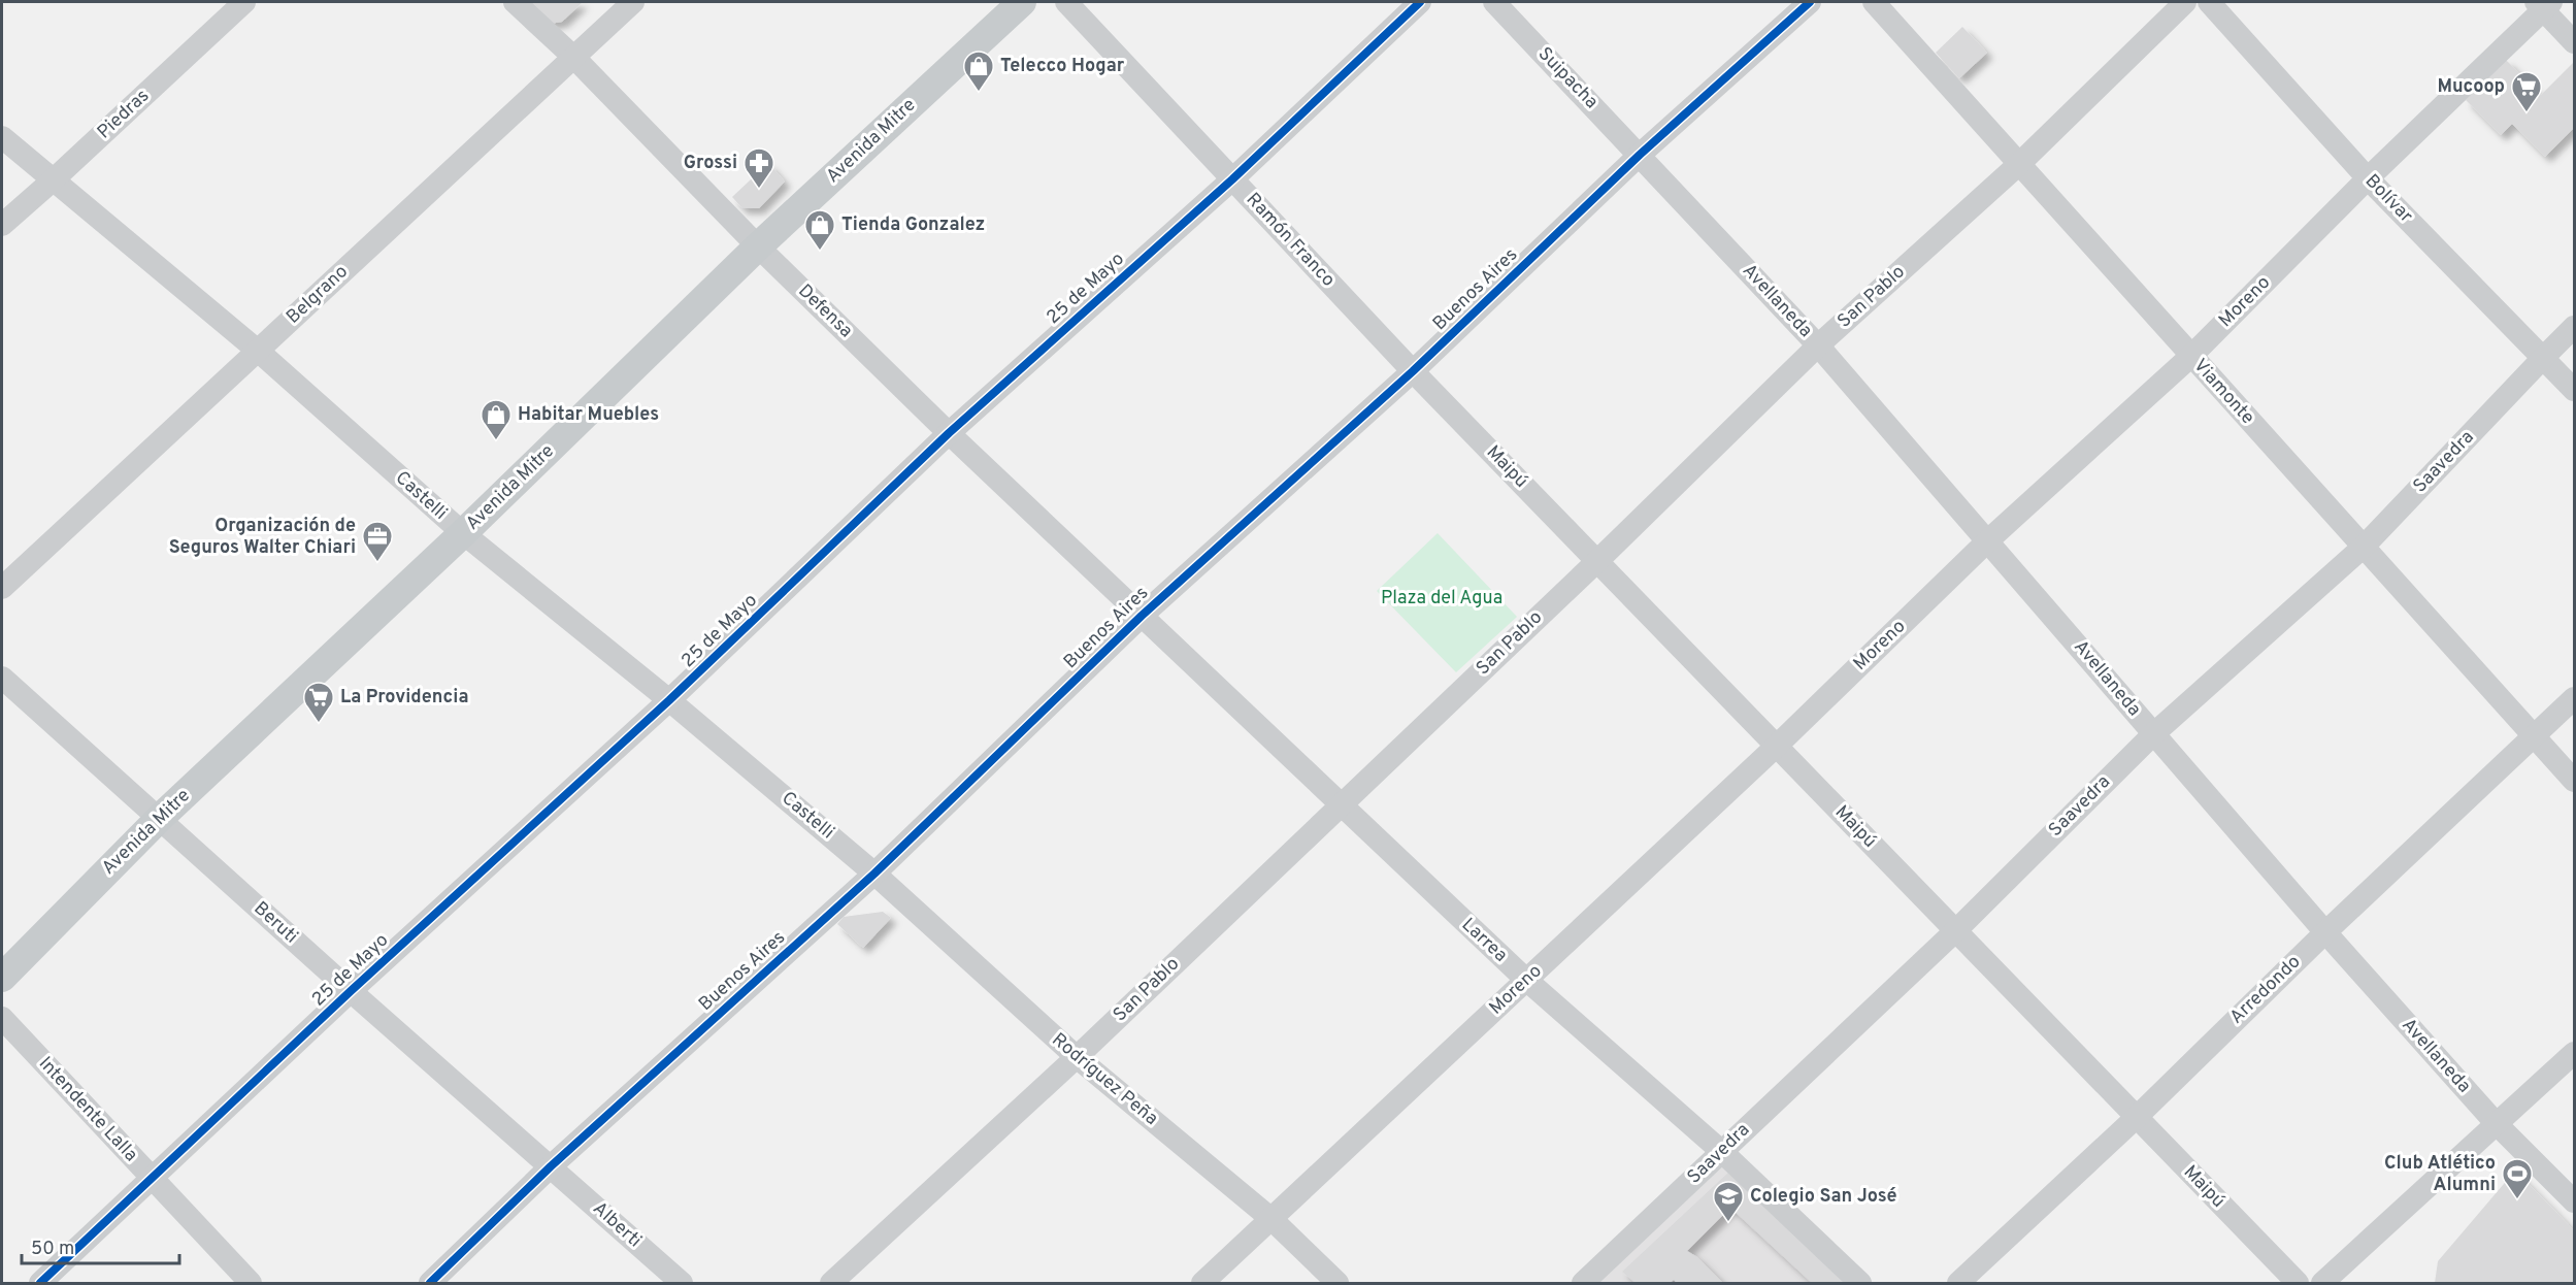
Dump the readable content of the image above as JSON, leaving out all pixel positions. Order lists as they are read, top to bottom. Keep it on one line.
{"streets":{"main road":["Avenida Mitre"],"street":["Suipacha","Piedras","Bolívar","Ramón Franco","25 de Mayo","Buenos Aires","Belgrano","San Pablo","Avellaneda","Moreno","Defensa","Viamonte","Saavedra","Maipú","Castelli","Beruti","Larrea","Arredondo","Rodríguez Peña","Intendente Lalla","Alberti"]},"crossings":[["Suipacha","Buenos Aires"],["Suipacha","Avellaneda"],["Piedras","Castelli"],["Avenida Mitre","Defensa"],["Avenida Mitre","Castelli"],["Avenida Mitre","Beruti"],["Bolívar","Moreno"],["Bolívar","Saavedra"],["Ramón Franco","25 de Mayo"],["Ramón Franco","Buenos Aires"],["Ramón Franco","Maipú"],["25 de Mayo","Defensa"],["25 de Mayo","Castelli"],["25 de Mayo","Beruti"],["25 de Mayo","Intendente Lalla"],["Buenos Aires","Avellaneda"],["Buenos Aires","Defensa"],["Buenos Aires","Maipú"],["Buenos Aires","Castelli"],["Buenos Aires","Beruti"],["Buenos Aires","Larrea"],["Buenos Aires","Rodríguez Peña"],["Buenos Aires","Alberti"],["Belgrano","Defensa"],["Belgrano","Castelli"],["San Pablo","Avellaneda"],["San Pablo","Viamonte"],["San Pablo","Maipú"],["San Pablo","Larrea"],["San Pablo","Rodríguez Peña"],["Avellaneda","Moreno"],["Avellaneda","Saavedra"],["Avellaneda","Arredondo"],["Moreno","Viamonte"],["Moreno","Maipú"],["Moreno","Larrea"],["Moreno","Rodríguez Peña"],["Defensa","Larrea"],["Viamonte","Saavedra"],["Viamonte","Arredondo"],["Saavedra","Maipú"],["Saavedra","Larrea"],["Maipú","Arredondo"],["Castelli","Rodríguez Peña"],["Beruti","Alberti"]],"parks":["Plaza del Agua"],"places":{"shop":["Telecco Hogar","Tienda Gonzalez","Habitar Muebles"],"supermarket":["Mucoop","La Providencia"],"pharmacy":["Grossi"],"office":["Organización de Seguros Walter Chiari"],"sports":["Club Atlético Alumni"],"school or university":["Colegio San José"]},"scale_bar":"50 m"}
